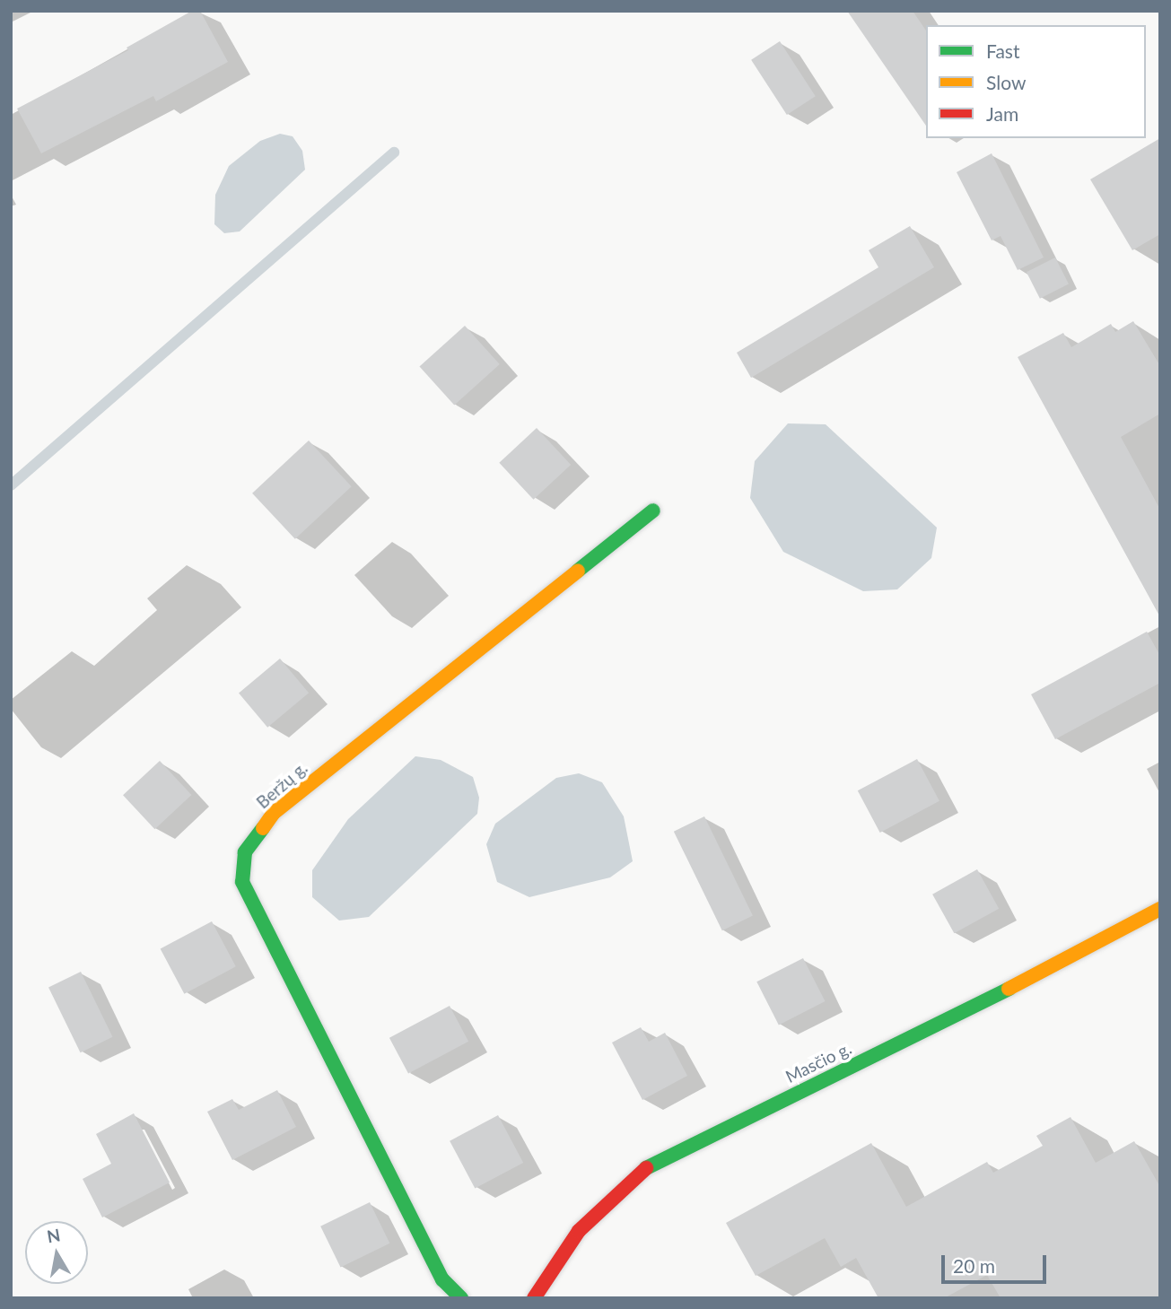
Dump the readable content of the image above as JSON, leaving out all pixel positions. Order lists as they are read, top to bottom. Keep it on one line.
{"streets":{"street":["Beržų g.","Masčio g."]},"legend":["Fast","Slow","Jam"],"scale_bar":"20 m","north":"top"}
